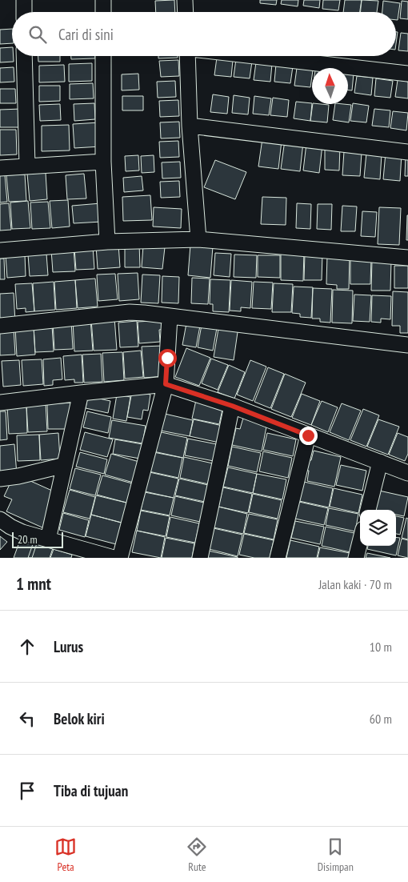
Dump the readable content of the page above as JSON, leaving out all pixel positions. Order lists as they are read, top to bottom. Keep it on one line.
{"scale_bar":"20 m","north":"top","page":{"search":"Cari di sini","scale":"20 m","heading":["1 mnt","Jalan kaki · 70 m"],"list":[["Lurus","10 m"],["Belok kiri","60 m"],"Tiba di tujuan"],"nav":["Peta","Rute","Disimpan"]}}
